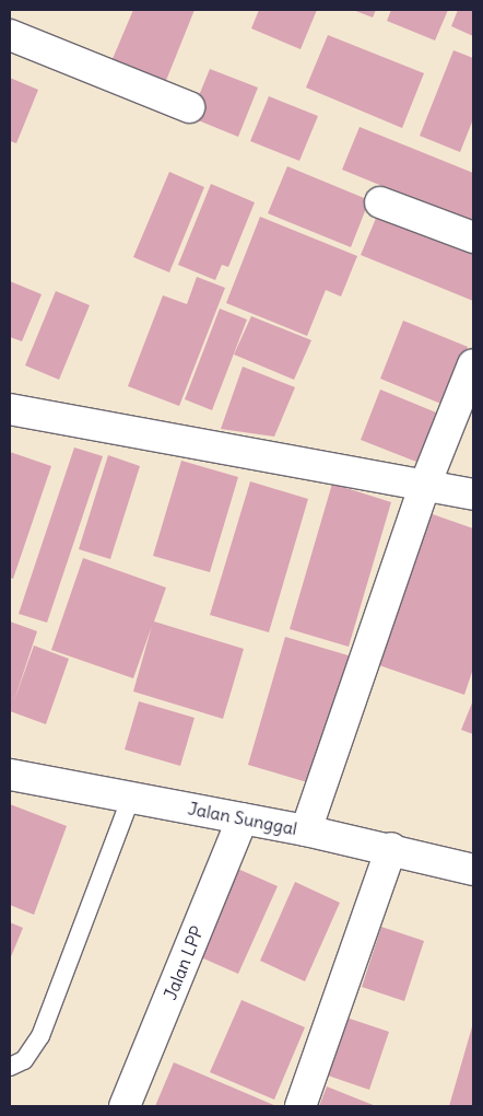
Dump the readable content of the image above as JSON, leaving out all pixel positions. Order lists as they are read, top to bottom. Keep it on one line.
{"streets":{"street":["Jalan Sunggal","Jalan LPP"]},"crossings":[["Jalan Sunggal","Jalan LPP"]]}
